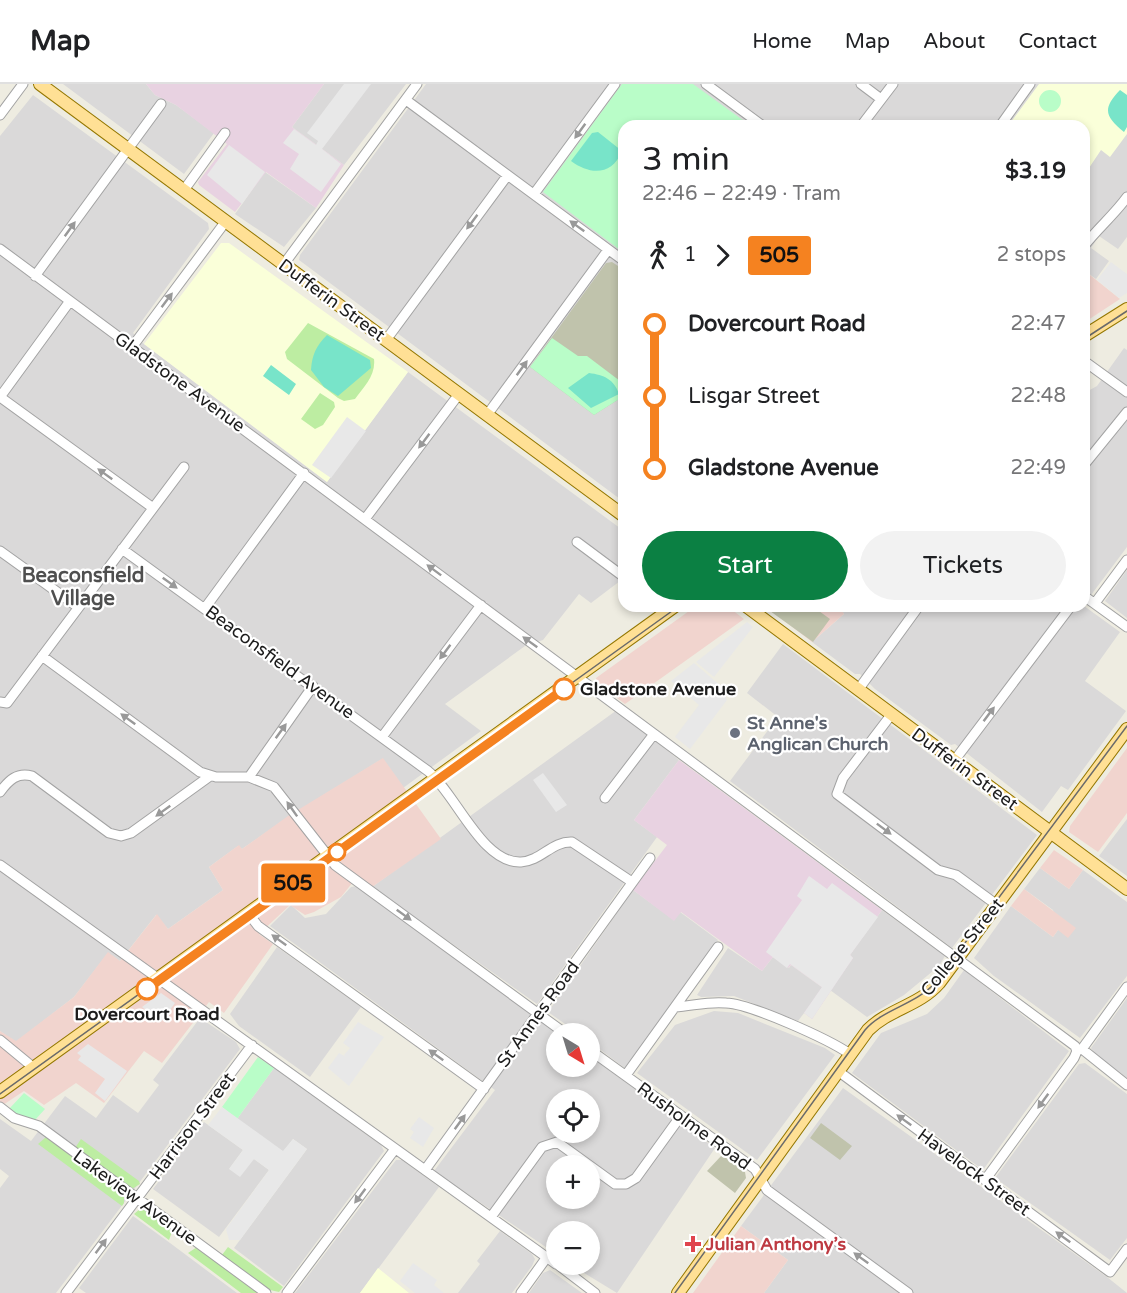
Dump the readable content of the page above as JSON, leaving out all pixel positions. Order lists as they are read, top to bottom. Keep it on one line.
{"streets":{"main road":["Dufferin Street","College Street"],"street":["Gladstone Avenue","Beaconsfield Avenue","St Annes Road","Harrison Street","Rusholme Road","Havelock Street","Lakeview Avenue"]},"crossings":[["Dufferin Street","College Street"],["Gladstone Avenue","College Street"],["Beaconsfield Avenue","St Annes Road"],["College Street","Rusholme Road"],["College Street","Havelock Street"],["Harrison Street","Lakeview Avenue"]],"one_way":["Harrison Street","Rusholme Road","Havelock Street"],"districts":["Beaconsfield Village"],"places":{"other":["Gladstone Avenue","St Anne's Anglican Church","Dovercourt Road"],"health":["Julian Anthony’s"]},"lines":["tram line 505"],"north":"bottom right","page":{"header":"Map","nav":["Home","Map","About","Contact"],"on_map":"505","heading":["3 min","22:46 – 22:49 · Tram","$3.19"],"legs":["1","505","2 stops"],"list":[{"name":"Dovercourt Road","value":"22:47"},{"name":"Lisgar Street","value":"22:48"},{"name":"Gladstone Avenue","value":"22:49"}],"buttons":["Start","Tickets"],"map_buttons":["+","−"]}}
